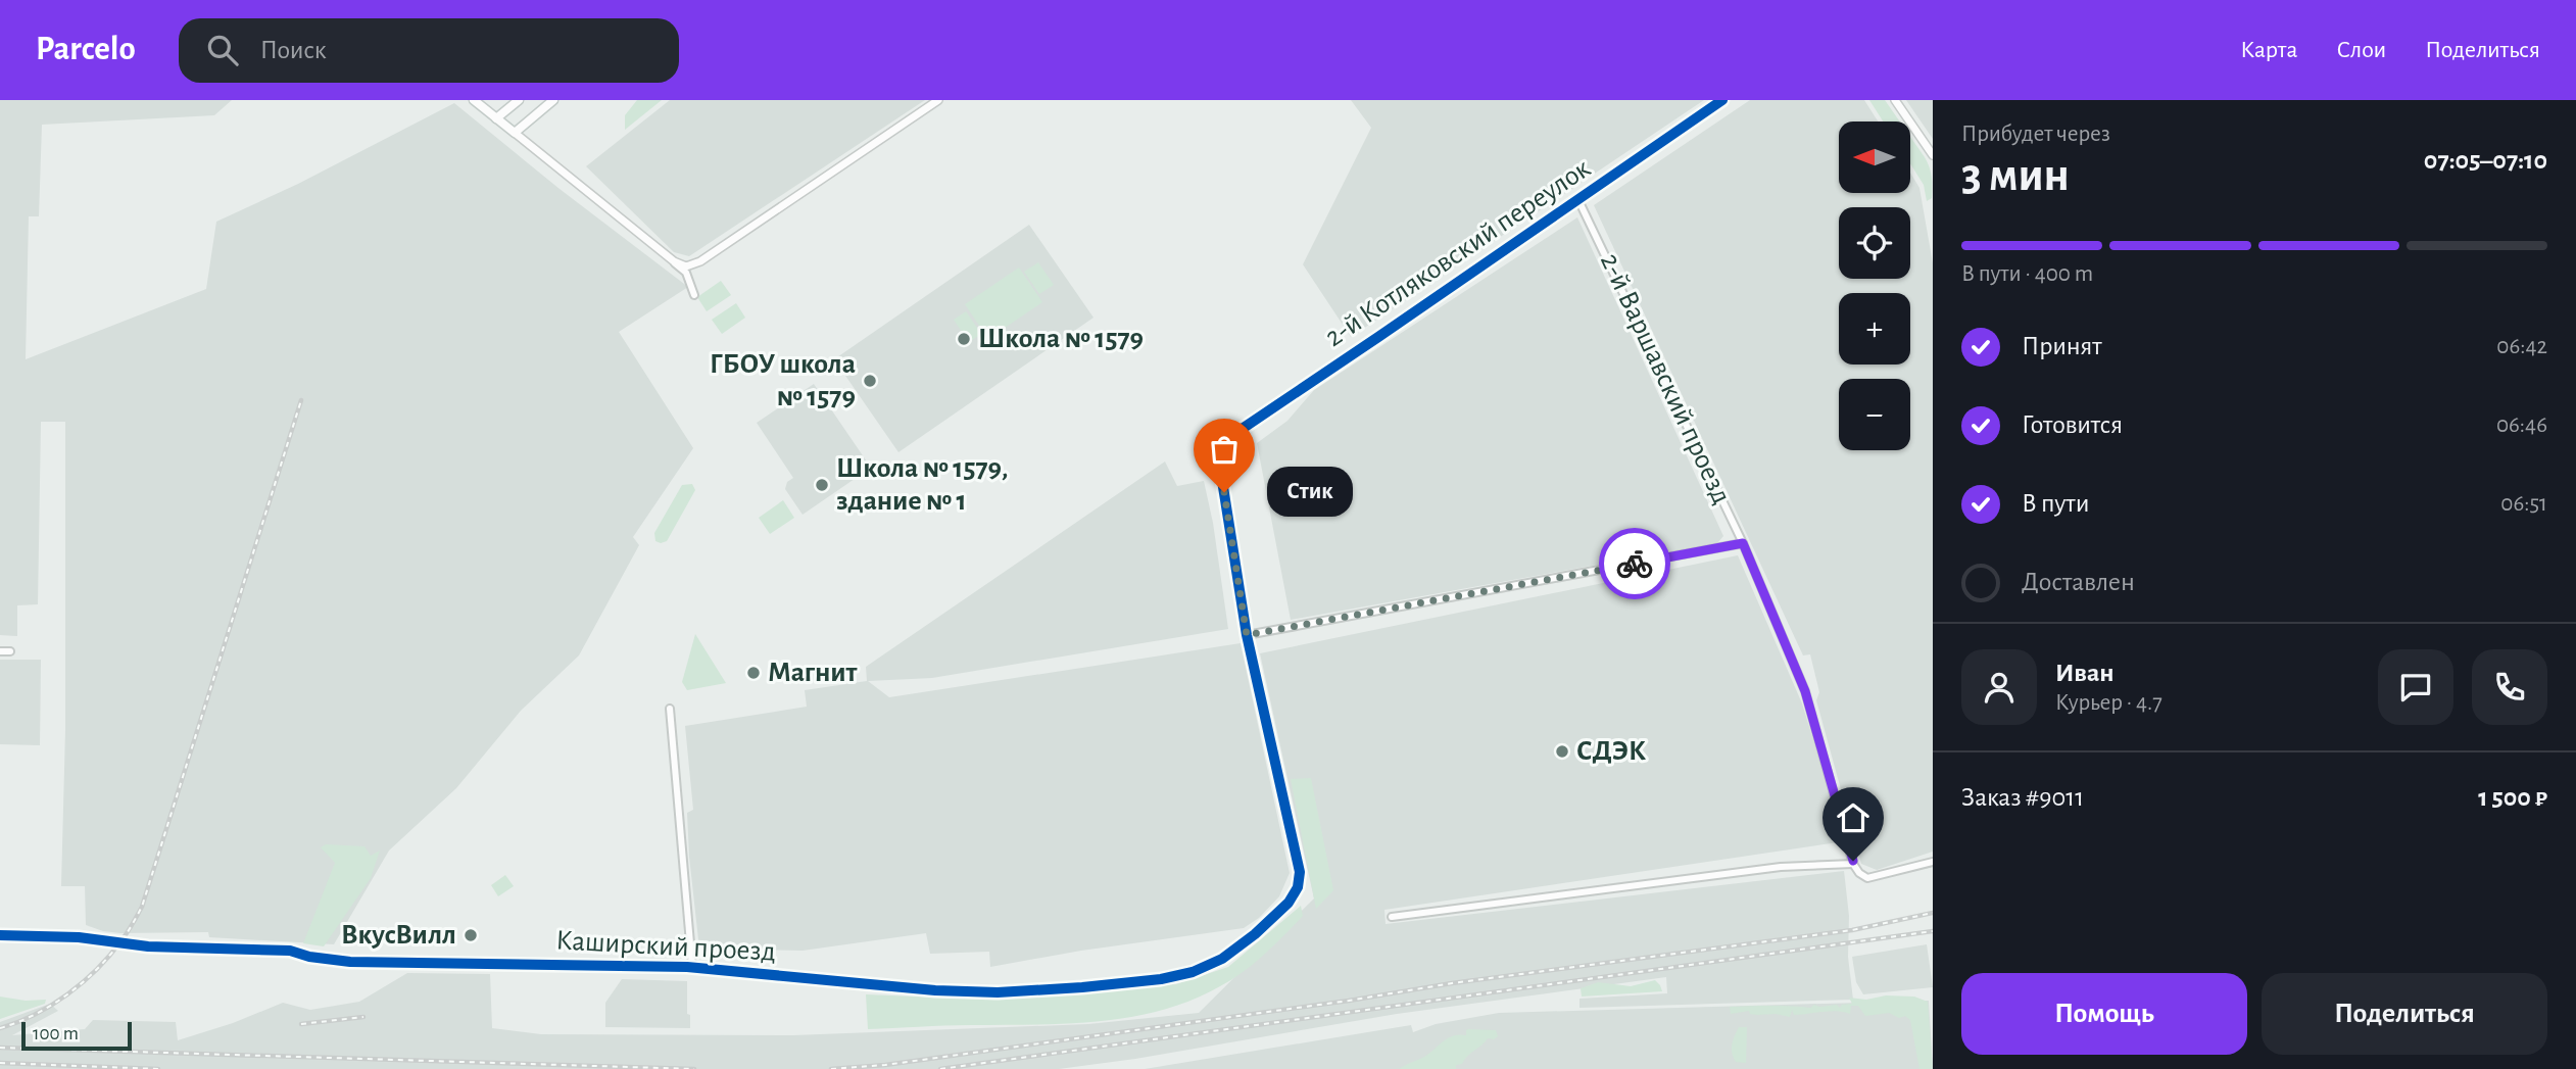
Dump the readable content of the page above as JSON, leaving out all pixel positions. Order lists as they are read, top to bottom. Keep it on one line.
{"streets":{"street":["2-й Котляковский переулок","2-й Варшавский проезд","Каширский проезд"]},"crossings":[["2-й Котляковский переулок","2-й Варшавский проезд"],["2-й Котляковский переулок","Каширский проезд"]],"places":["Школа № 1579","ГБОУ школа № 1579","Школа № 1579, здание № 1","Стик","Магнит","СДЭК","ВкусВилл"],"scale_bar":"100 m","north":"left","page":{"header":"Parcelo","search":"Поиск","nav":["Карта","Слои","Поделиться"],"heading":["3 мин","Прибудет через","07:05–07:10"],"panel":["Иван","Курьер · 4.7","Заказ #9011","1 500 ₽"],"map_buttons":["+","−"],"bar":"В пути · 400 m","list":[["Принят","06:42"],["Готовится","06:46"],["В пути","06:51"],"Доставлен"],"bubble":"Стик","buttons":["Помощь","Поделиться"],"scale":"100 m"}}
